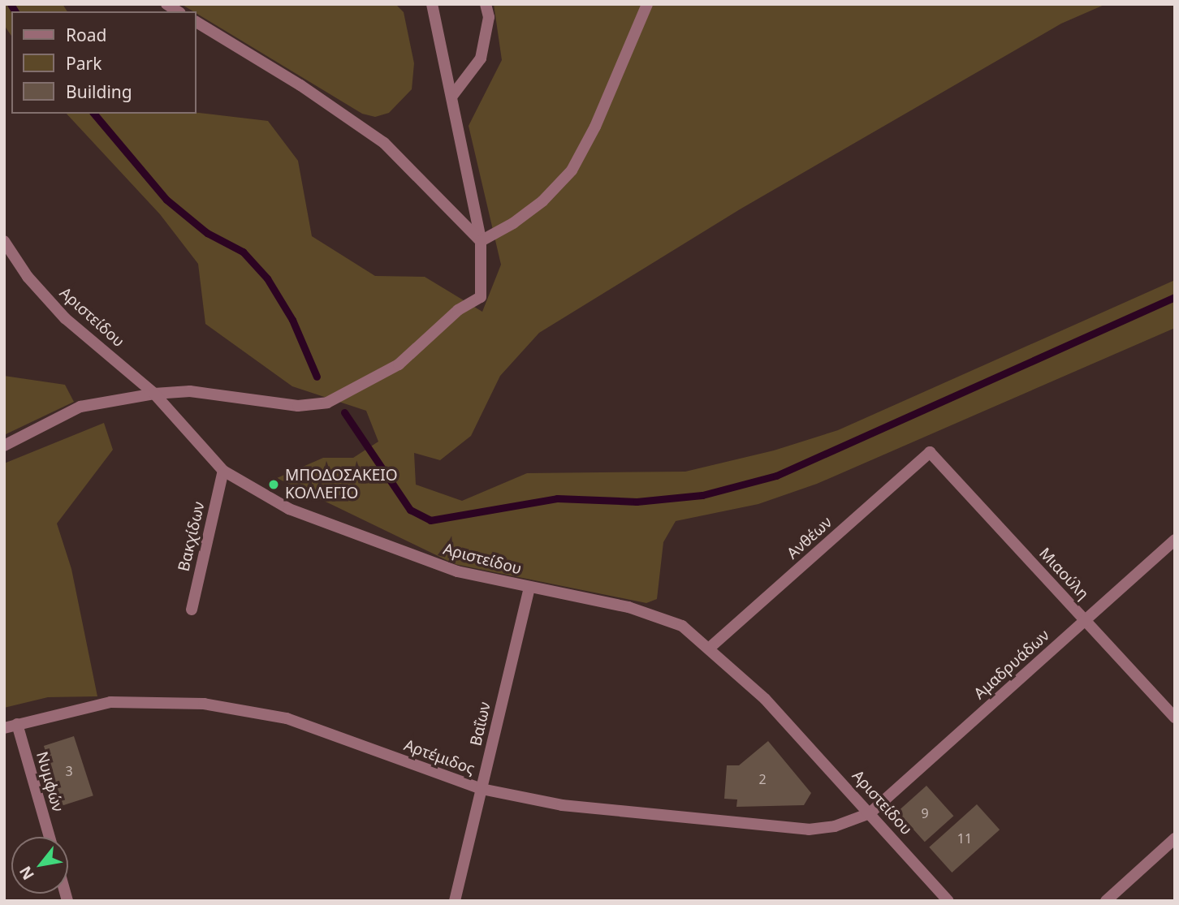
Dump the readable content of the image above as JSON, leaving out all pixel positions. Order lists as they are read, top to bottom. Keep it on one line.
{"streets":{"street":["Αριστείδου","Βακχίδων","Ανθέων","Μιαούλη","Αμαδρυάδων","Βαΐων","Αρτέμιδος","Νυμφών"]},"crossings":[["Αριστείδου","Βακχίδων"],["Αριστείδου","Ανθέων"],["Αριστείδου","Αμαδρυάδων"],["Αριστείδου","Βαΐων"],["Αριστείδου","Αρτέμιδος"],["Ανθέων","Μιαούλη"],["Μιαούλη","Αμαδρυάδων"],["Αμαδρυάδων","Αρτέμιδος"],["Βαΐων","Αρτέμιδος"],["Αρτέμιδος","Νυμφών"]],"places":["ΜΠΟΔΟΣΑΚΕΙΟ ΚΟΛΛΕΓΙΟ"],"house_numbers":["3","2","9","11"],"legend":["Road","Park","Building"],"north":"bottom left"}
